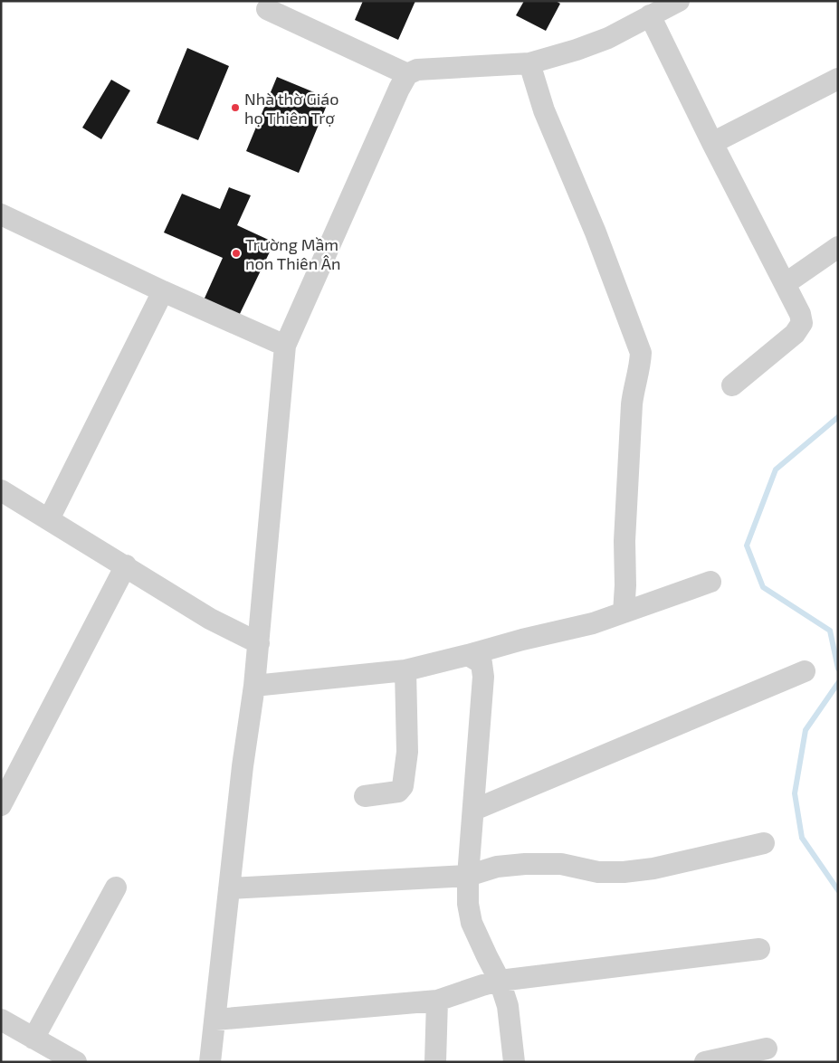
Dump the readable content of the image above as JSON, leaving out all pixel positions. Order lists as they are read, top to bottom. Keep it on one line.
{"places":["Nhà thờ Giáo họ Thiên Trợ","Trường Mầm non Thiên Ân"]}
